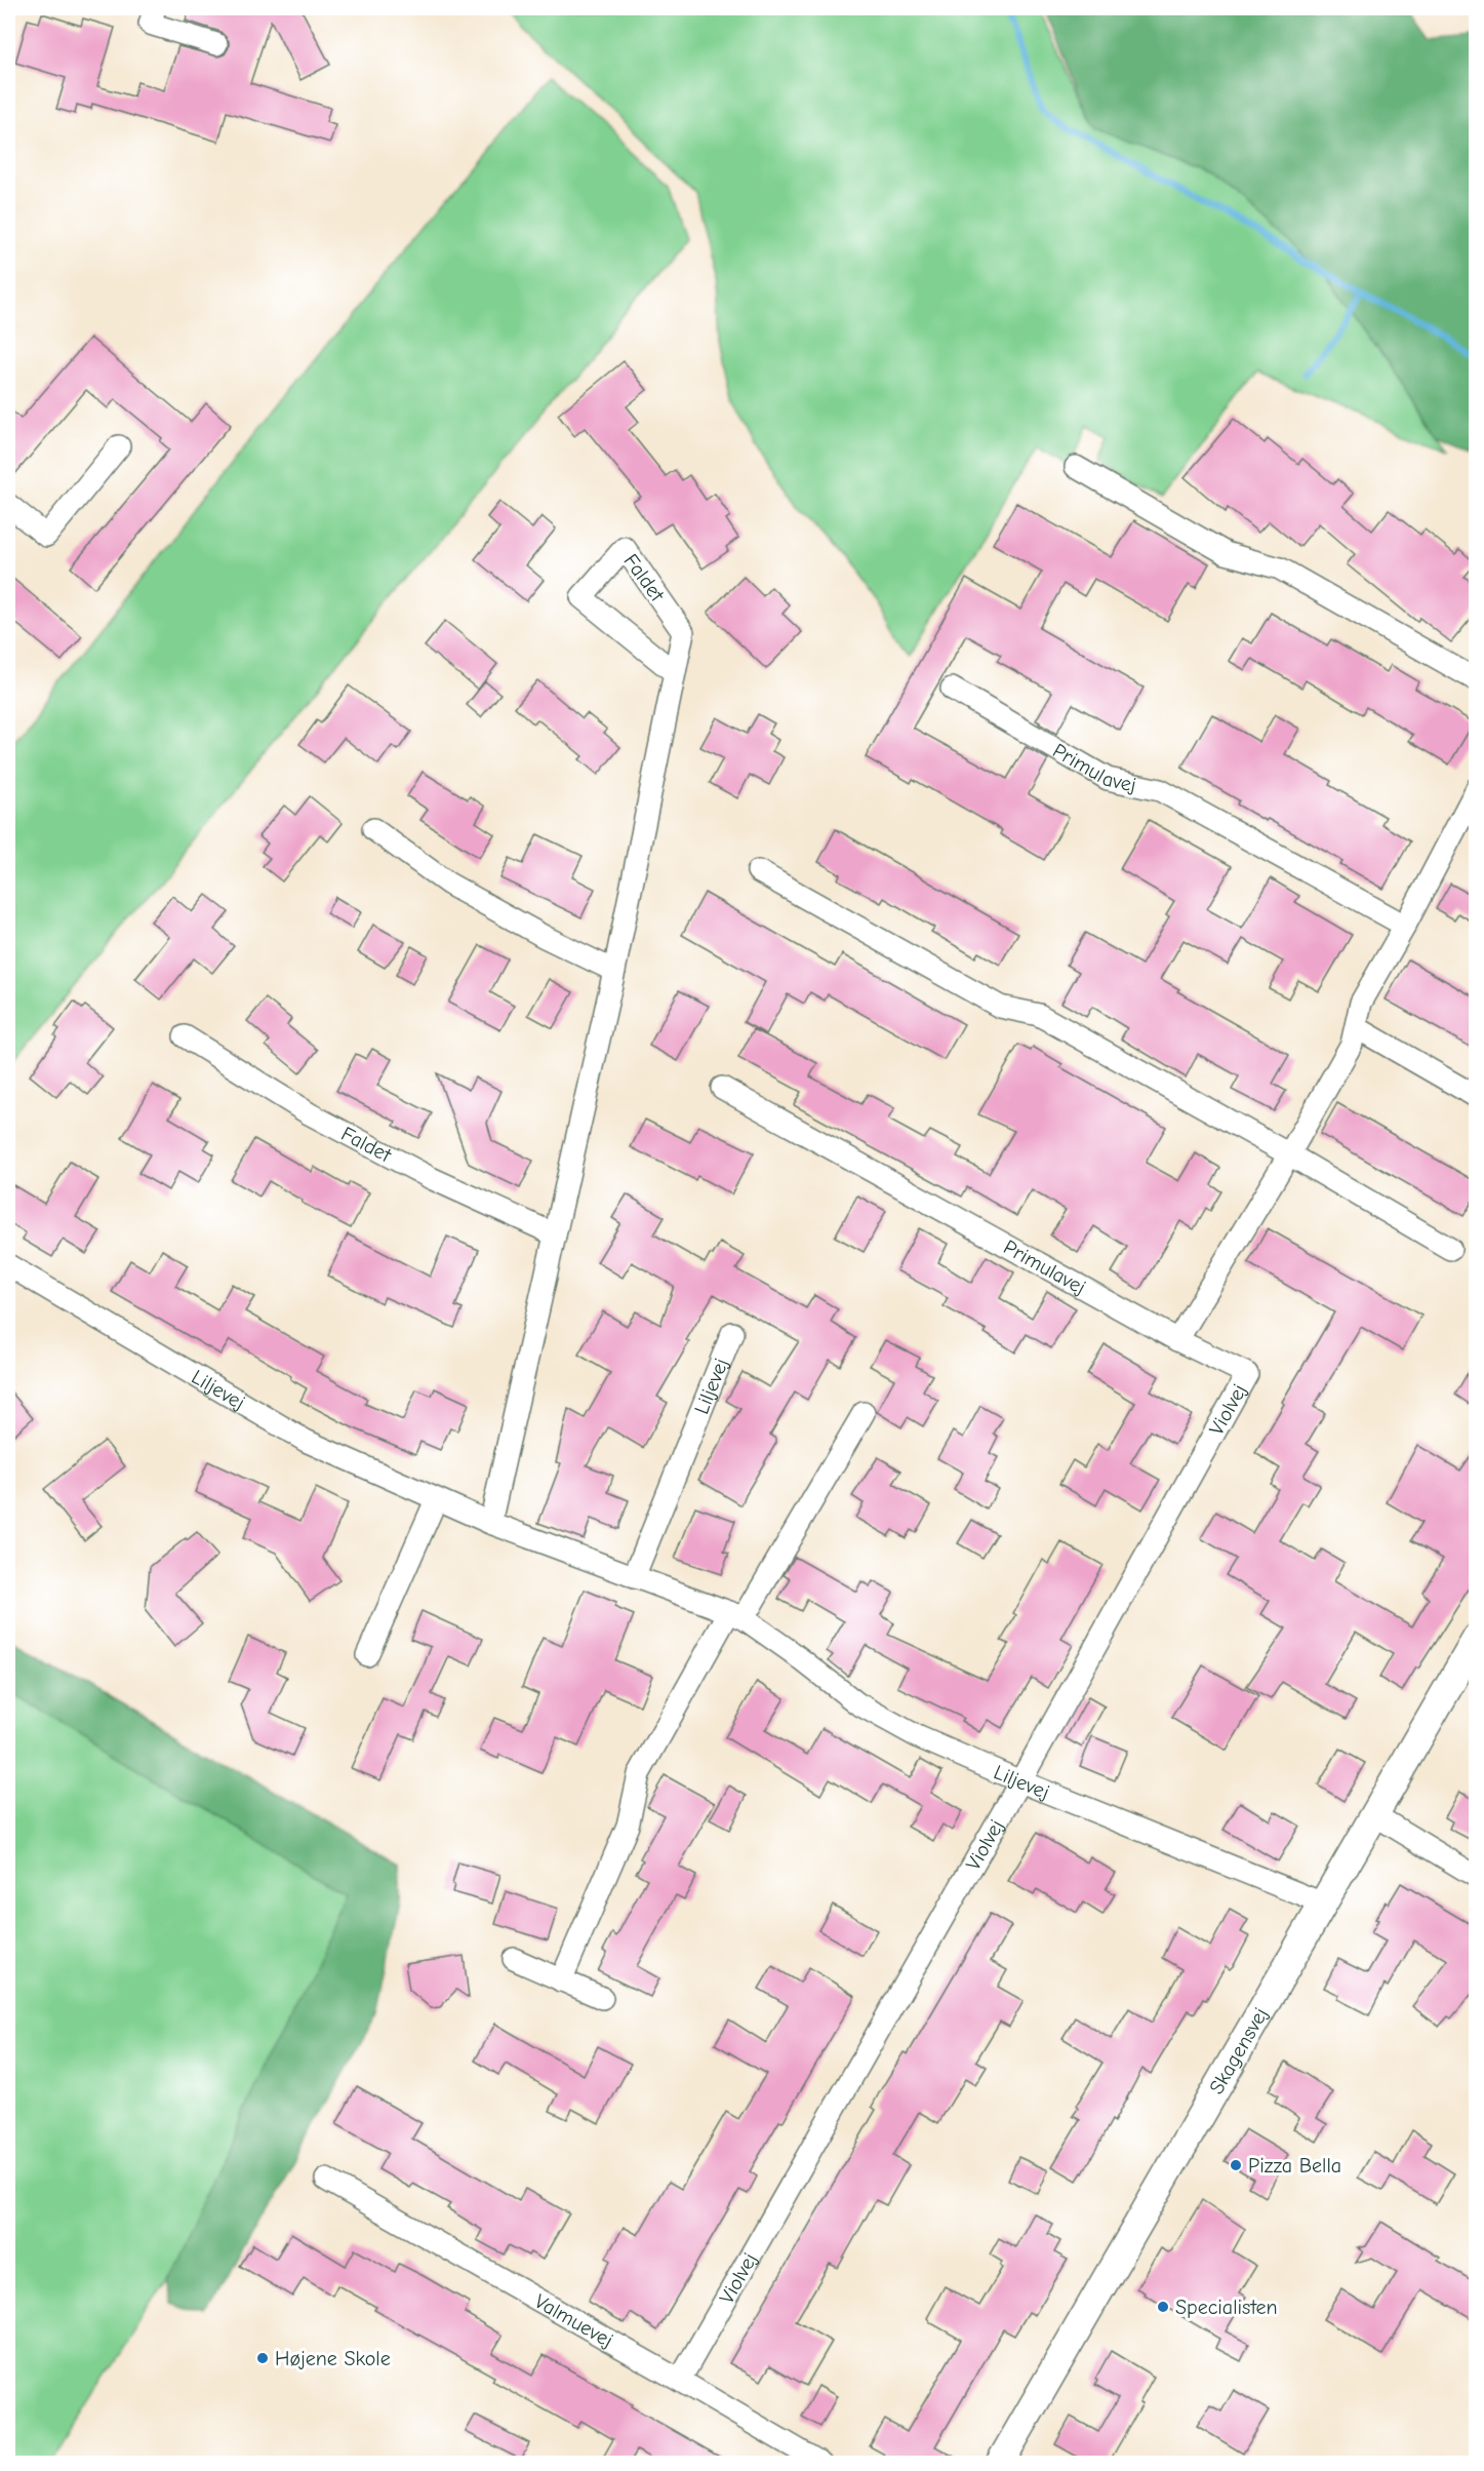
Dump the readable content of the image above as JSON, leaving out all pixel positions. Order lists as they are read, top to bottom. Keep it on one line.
{"streets":{"street":["Faldet","Primulavej","Liljevej","Violvej","Skagensvej","Valmuevej"]},"crossings":[["Faldet","Liljevej"],["Primulavej","Violvej"],["Liljevej","Violvej"],["Liljevej","Skagensvej"],["Violvej","Valmuevej"]],"places":["Pizza Bella","Specialisten","Højene Skole"]}
